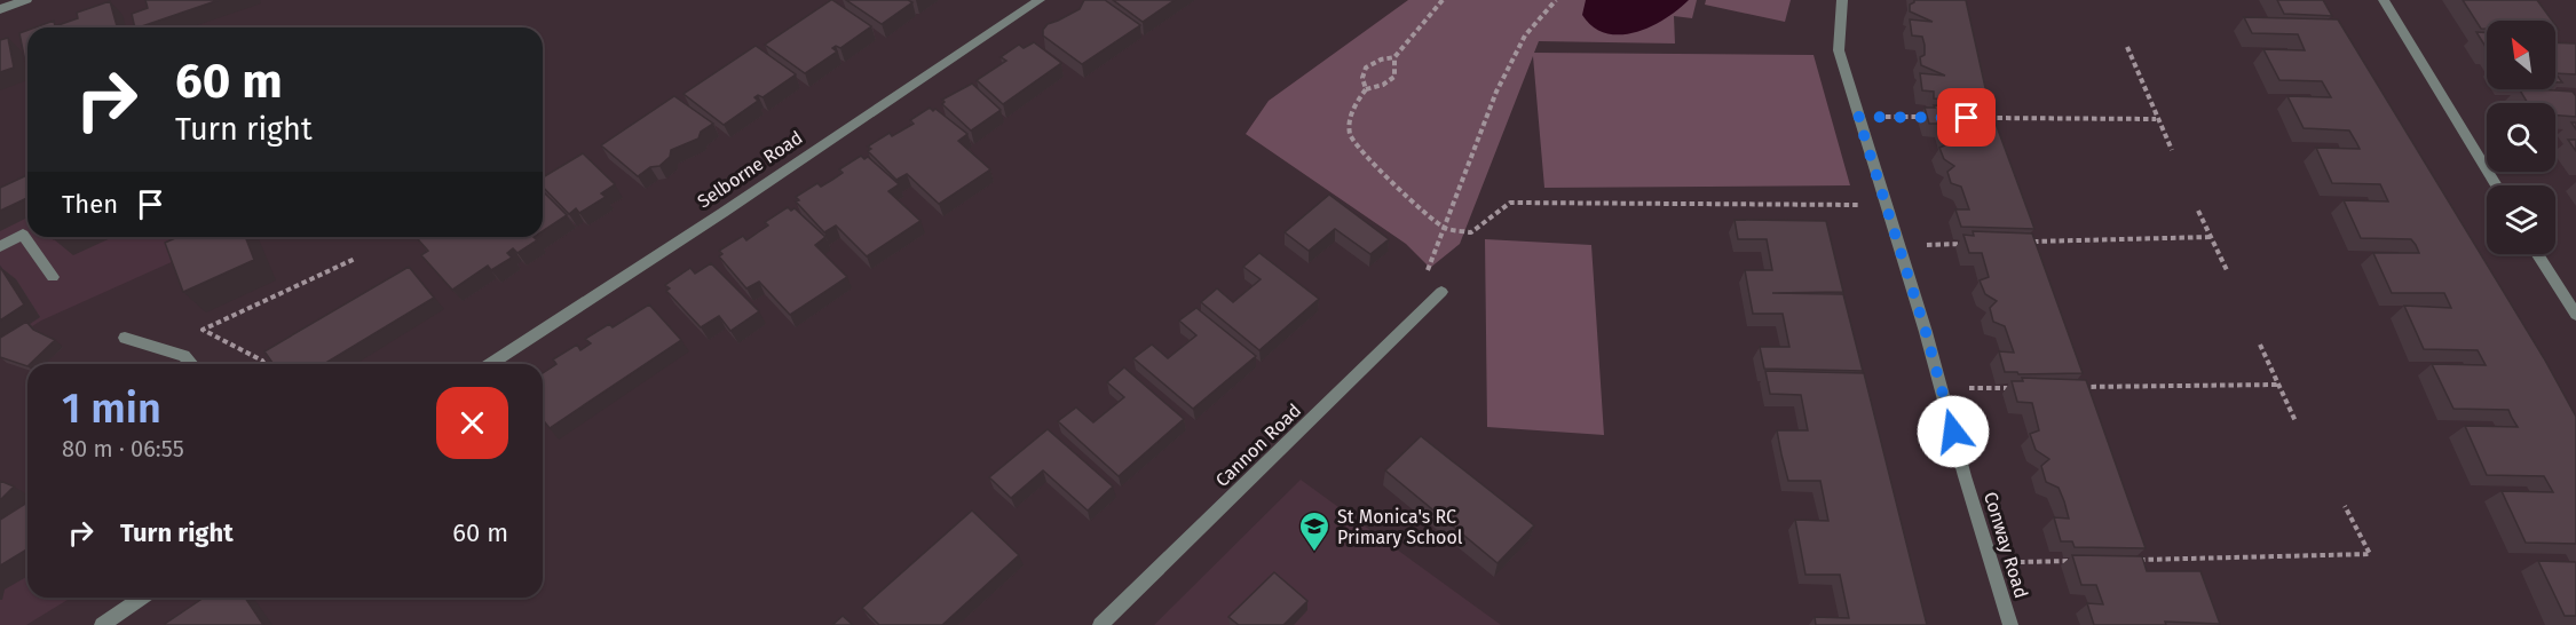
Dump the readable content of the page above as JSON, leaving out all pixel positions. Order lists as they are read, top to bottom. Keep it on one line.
{"streets":{"street":["Selborne Road","Cannon Road","Conway Road"]},"places":{"school or university":["St Monica's RC Primary School"]},"north":"top left","page":{"turn":["60 m","Turn right"],"then":"Then","heading":["1 min","80 m · 06:55"],"list":[{"name":"Turn right","value":"60 m"}]}}
